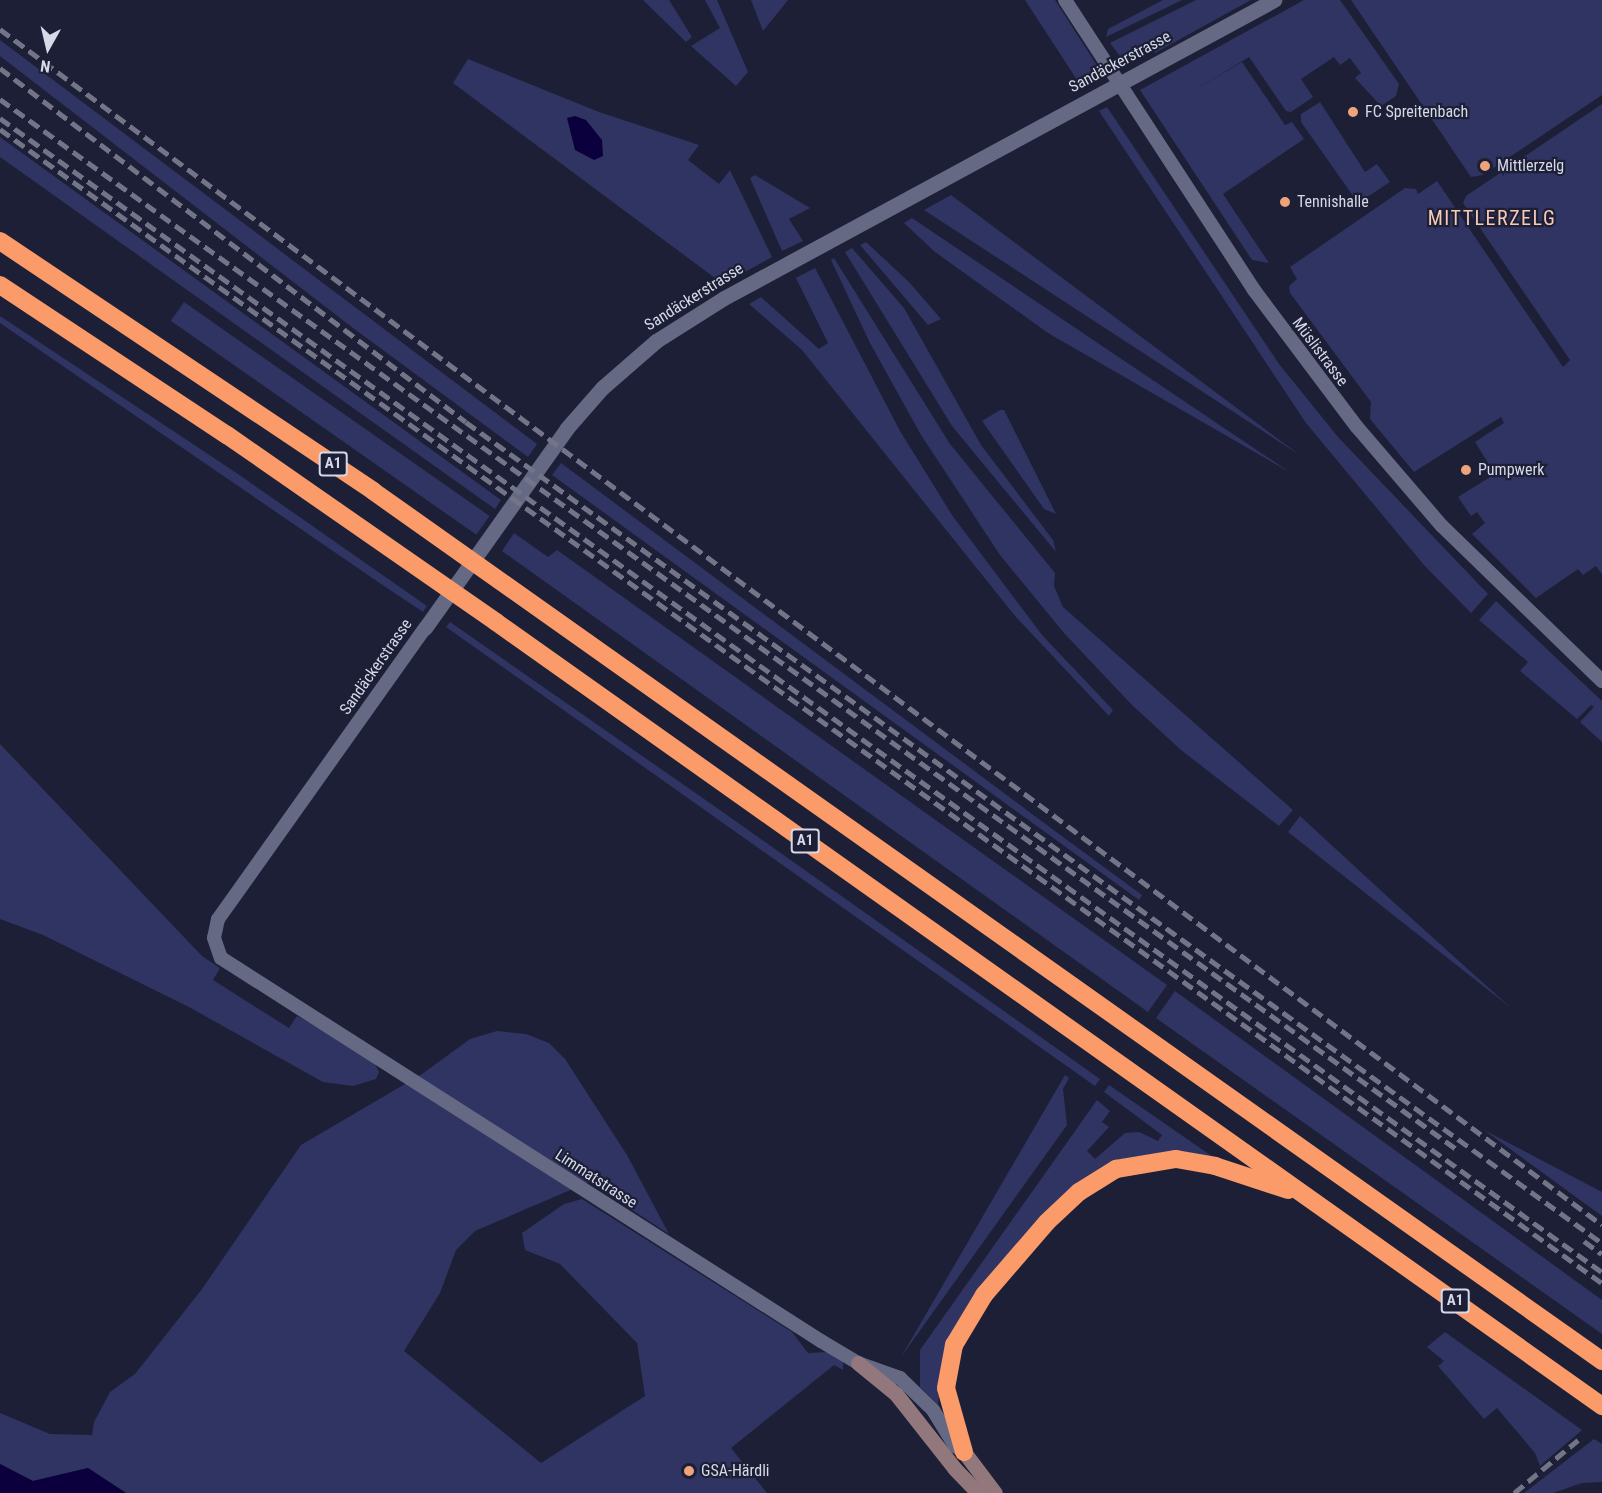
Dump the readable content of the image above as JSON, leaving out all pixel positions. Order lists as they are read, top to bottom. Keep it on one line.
{"streets":{"highway":["A1"],"street":["Sandäckerstrasse","Müslistrasse","Limmatstrasse"]},"crossings":[["Sandäckerstrasse","Limmatstrasse"],["A1","Limmatstrasse"]],"districts":["MITTLERZELG"],"places":["FC Spreitenbach","Mittlerzelg","Tennishalle","Pumpwerk","GSA-Härdli"],"north":"bottom"}
